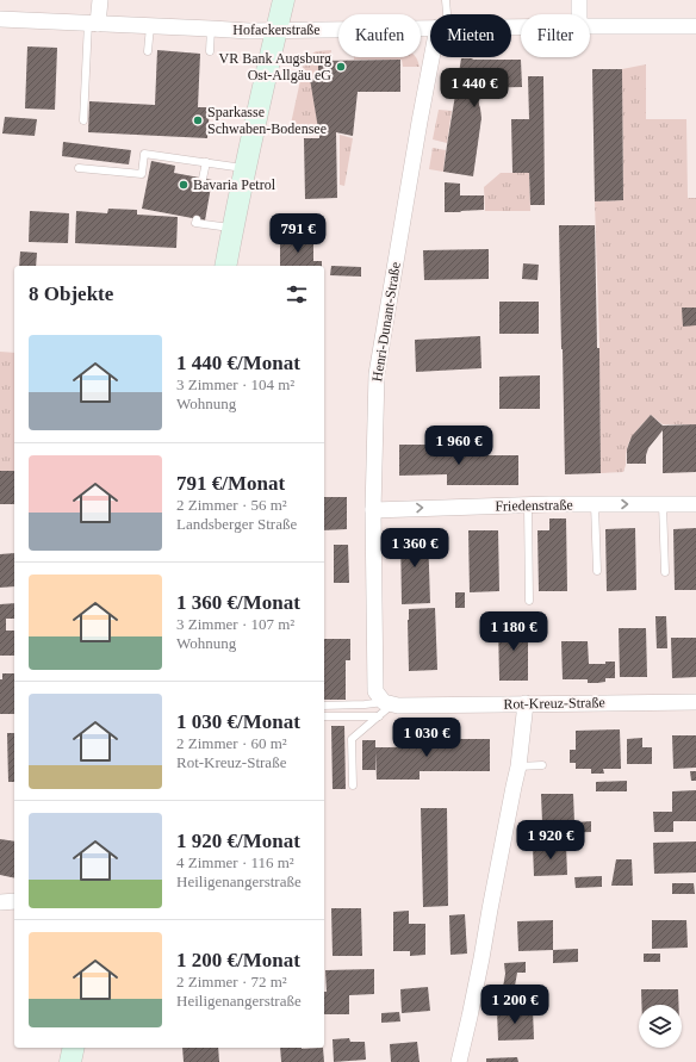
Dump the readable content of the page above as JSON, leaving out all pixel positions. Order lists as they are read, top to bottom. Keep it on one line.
{"streets":{"street":["Hofackerstraße","Henri-Dunant-Straße","Friedenstraße","Rot-Kreuz-Straße"]},"crossings":[["Henri-Dunant-Straße","Friedenstraße"],["Henri-Dunant-Straße","Rot-Kreuz-Straße"]],"one_way":["Friedenstraße"],"places":["VR Bank Augsburg Ost-Allgäu eG","Sparkasse Schwaben-Bodensee","Bavaria Petrol"],"page":{"chip":["Kaufen","Mieten","Filter"],"price":["1 440 €","791 €","1 960 €","1 360 €","1 180 €","1 030 €","1 920 €","1 200 €"],"heading":"8 Objekte","list":[{"name":"1 440 €/Monat","note":"3 Zimmer · 104 m² · Wohnung"},{"name":"791 €/Monat","note":"2 Zimmer · 56 m² · Landsberger Straße"},{"name":"1 360 €/Monat","note":"3 Zimmer · 107 m² · Wohnung"},{"name":"1 030 €/Monat","note":"2 Zimmer · 60 m² · Rot-Kreuz-Straße"},{"name":"1 920 €/Monat","note":"4 Zimmer · 116 m² · Heiligenangerstraße"},{"name":"1 200 €/Monat","note":"2 Zimmer · 72 m² · Heiligenangerstraße"}]}}
